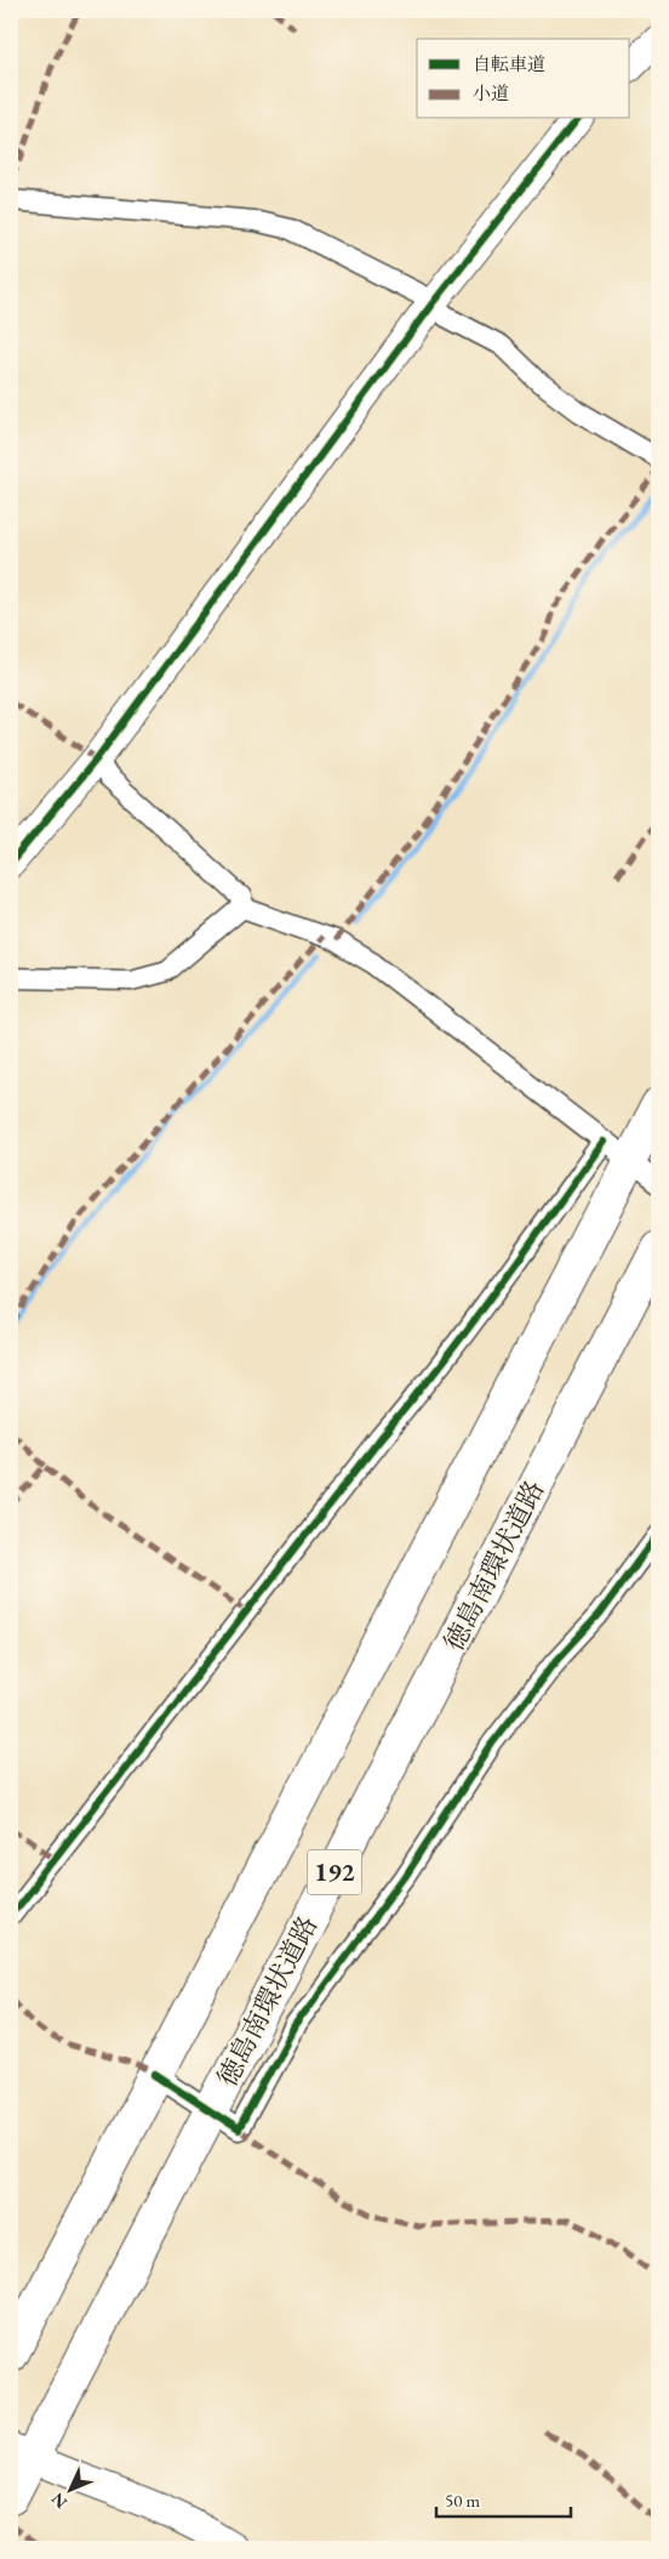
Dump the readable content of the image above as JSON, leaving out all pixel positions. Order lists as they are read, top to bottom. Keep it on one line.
{"streets":{"highway":["徳島南環状道路","192"]},"legend":["自転車道","小道"],"scale_bar":"50 m","north":"bottom left"}
